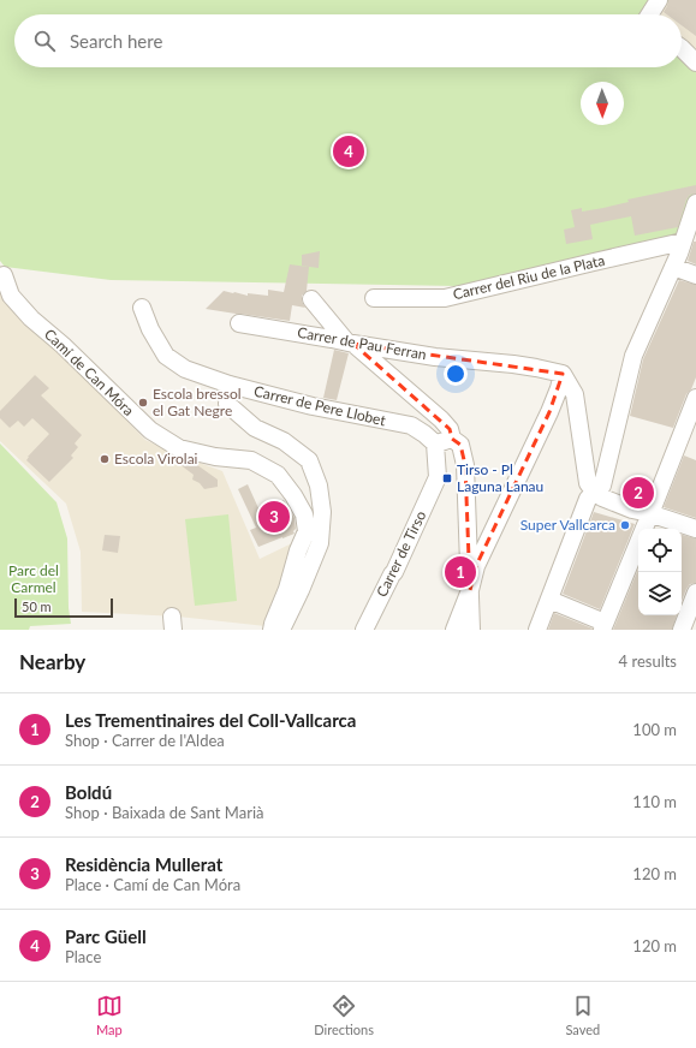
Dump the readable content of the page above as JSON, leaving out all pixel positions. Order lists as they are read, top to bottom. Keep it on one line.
{"streets":{"street":["Carrer del Riu de la Plata","Carrer de Pau Ferran","Camí de Can Móra","Carrer de Pere Llobet","Carrer de Tirso"]},"crossings":[["Carrer de Pere Llobet","Carrer de Tirso"]],"parks":["Parc del Carmel"],"places":{"other":["Escola bressol el Gat Negre","Escola Virolai","Super Vallcarca"],"transit":["Tirso - Pl Laguna Lanau"]},"scale_bar":"50 m","north":"bottom","page":{"search":"Search here","pins":["4","2","3","1"],"scale":"50 m","heading":["Nearby","4 results"],"list":[{"mark":"1","name":"Les Trementinaires del Coll-Vallcarca","note":"Shop · Carrer de l'Aldea","value":"100 m"},{"mark":"2","name":"Boldú","note":"Shop · Baixada de Sant Marià","value":"110 m"},{"mark":"3","name":"Residència Mullerat","note":"Place · Camí de Can Móra","value":"120 m"},{"mark":"4","name":"Parc Güell","note":"Place","value":"120 m"}],"nav":["Map","Directions","Saved"]}}
